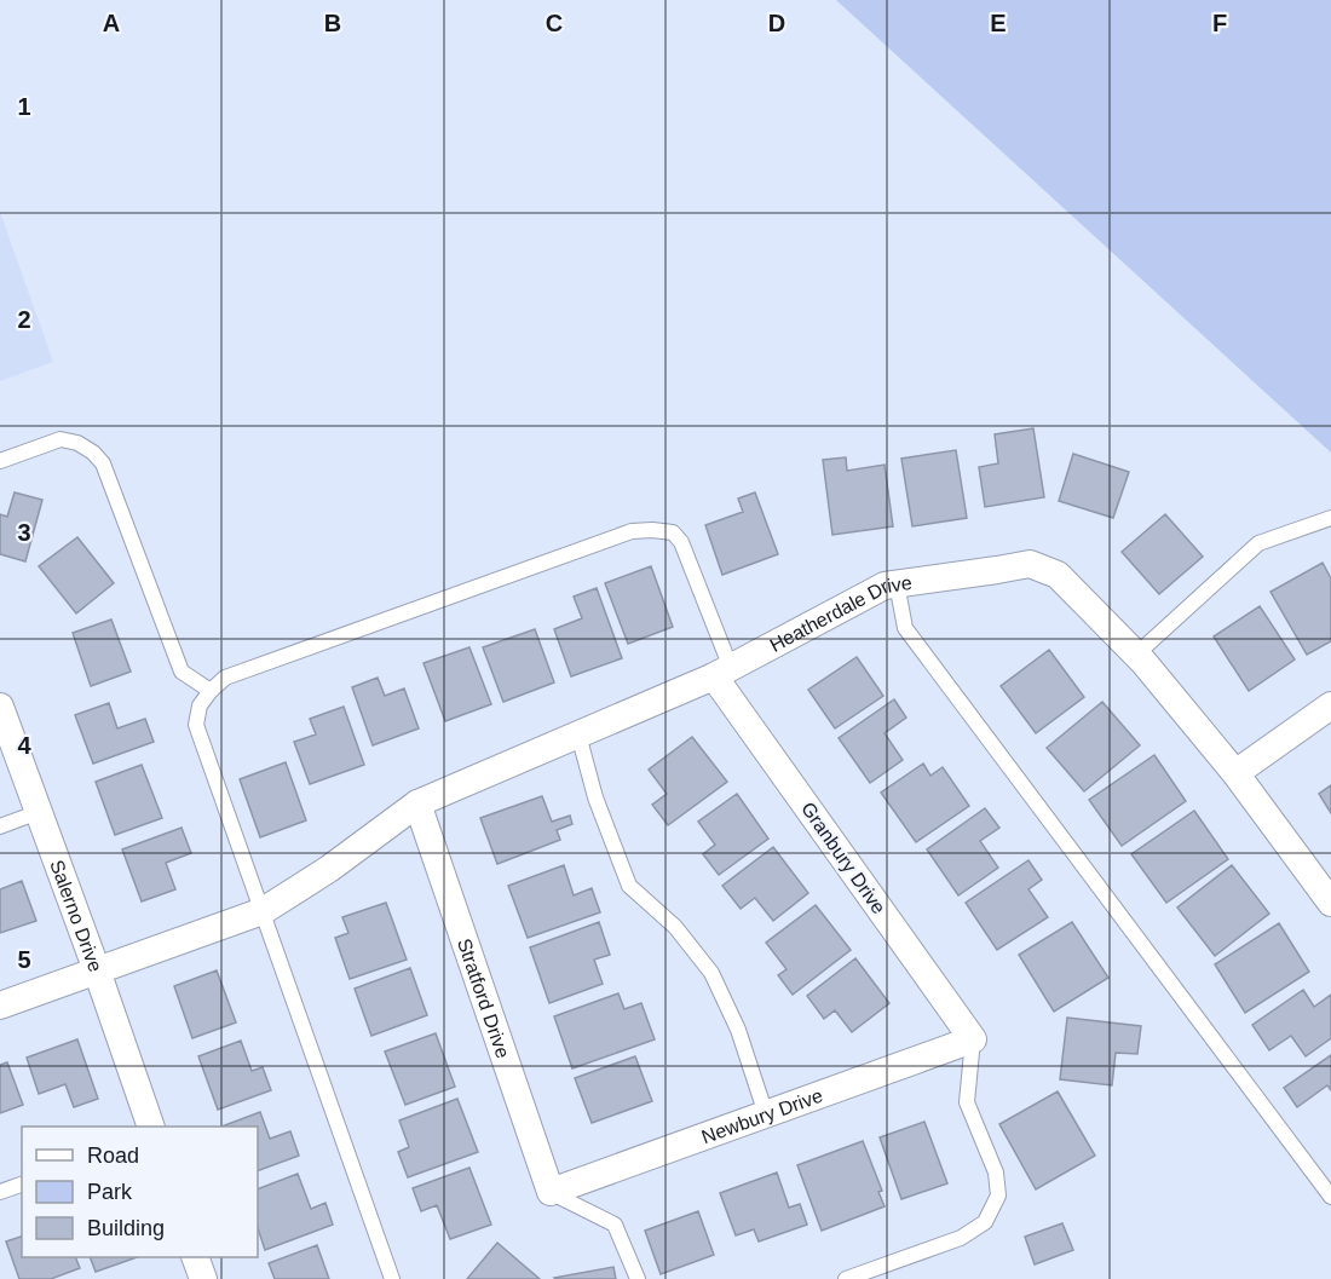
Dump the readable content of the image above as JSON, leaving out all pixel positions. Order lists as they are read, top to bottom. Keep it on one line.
{"streets":{"street":["Heatherdale Drive","Granbury Drive","Salerno Drive","Stratford Drive","Newbury Drive"]},"crossings":[["Heatherdale Drive","Granbury Drive"],["Heatherdale Drive","Salerno Drive"],["Heatherdale Drive","Stratford Drive"],["Granbury Drive","Newbury Drive"],["Stratford Drive","Newbury Drive"]],"legend":["Road","Park","Building"],"grid":{"columns":["A","B","C","D","E","F"],"rows":["1","2","3","4","5"]}}
